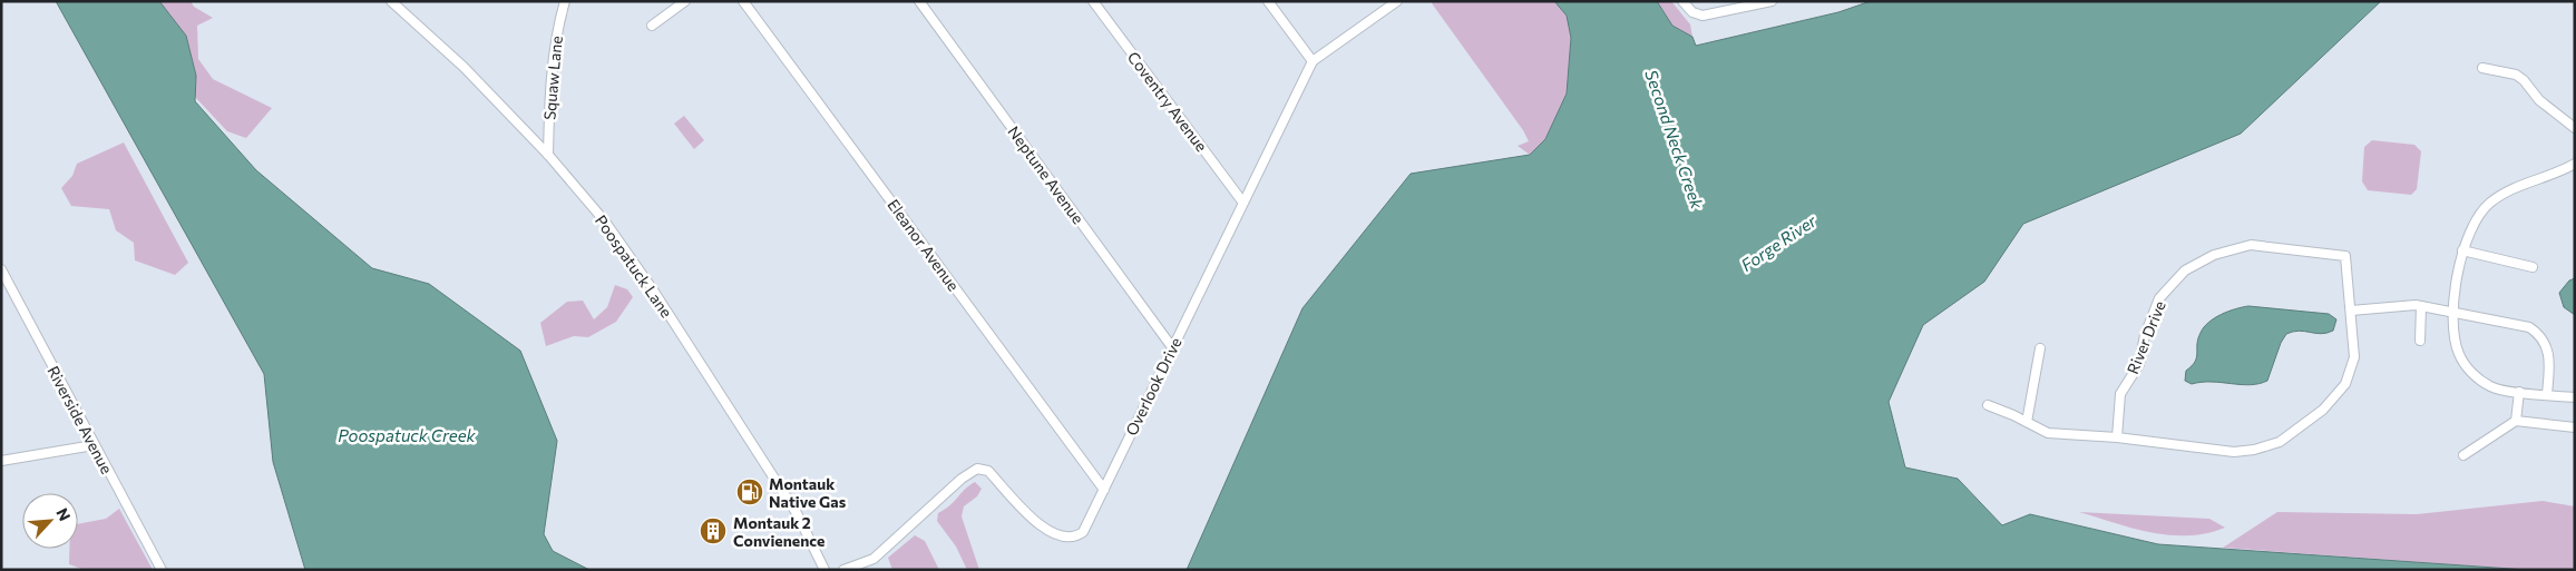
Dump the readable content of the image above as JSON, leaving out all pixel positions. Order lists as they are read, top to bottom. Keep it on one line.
{"streets":{"street":["Squaw Lane","Coventry Avenue","Neptune Avenue","Eleanor Avenue","Poospatuck Lane","River Drive","Overlook Drive","Riverside Avenue"]},"crossings":[["Squaw Lane","Poospatuck Lane"],["Coventry Avenue","Overlook Drive"],["Neptune Avenue","Overlook Drive"],["Eleanor Avenue","Overlook Drive"]],"water":["Second Neck Creek","Forge River","Poospatuck Creek"],"places":{"fuel station":["Montauk Native Gas"],"building":["Montauk 2 Convienence"]},"north":"top right"}
